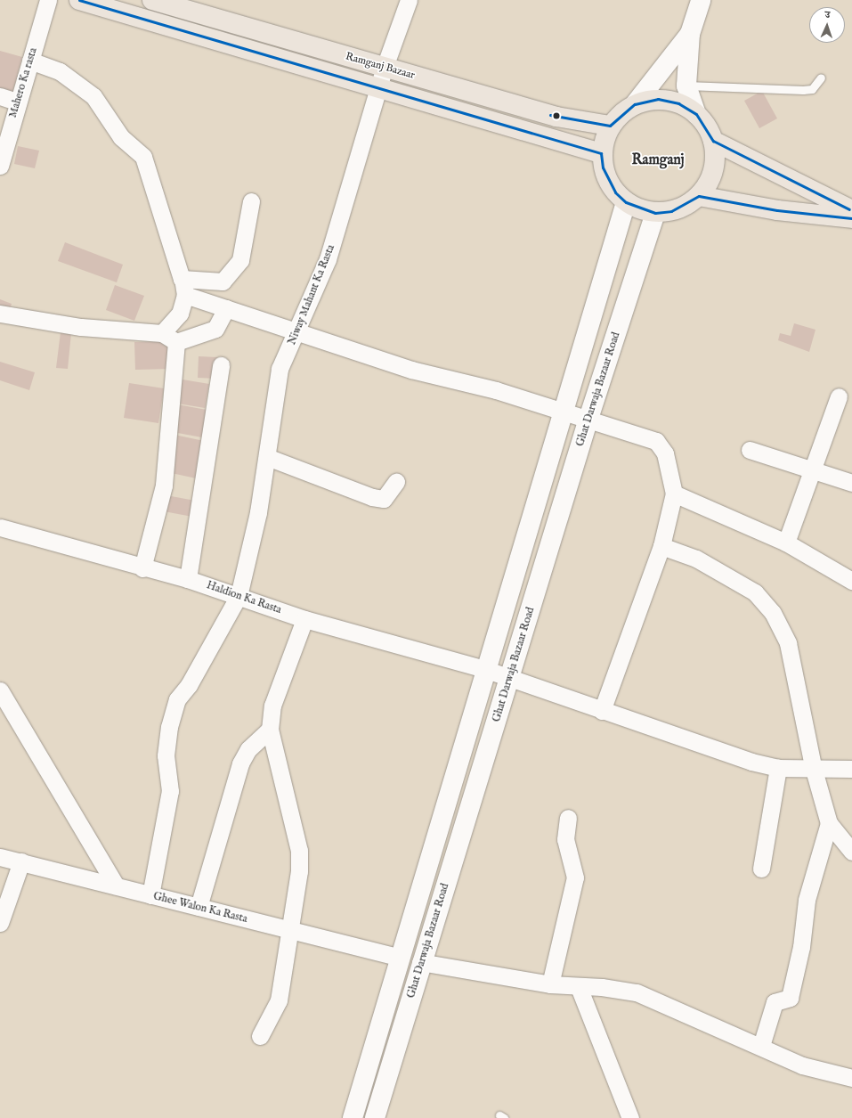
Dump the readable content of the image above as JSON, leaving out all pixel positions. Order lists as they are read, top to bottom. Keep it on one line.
{"streets":{"main road":["Ramganj Bazaar"],"street":["Mahero Ka rasta","Niway Mahant Ka Rasta","Ghat Darwaja Bazaar Road","Haldion Ka Rasta","Ghee Walon Ka Rasta"]},"crossings":[["Ramganj Bazaar","Niway Mahant Ka Rasta"],["Ramganj Bazaar","Ghat Darwaja Bazaar Road"],["Niway Mahant Ka Rasta","Haldion Ka Rasta"],["Niway Mahant Ka Rasta","Ghee Walon Ka Rasta"],["Ghat Darwaja Bazaar Road","Haldion Ka Rasta"]],"districts":["Ramganj"],"north":"top"}
